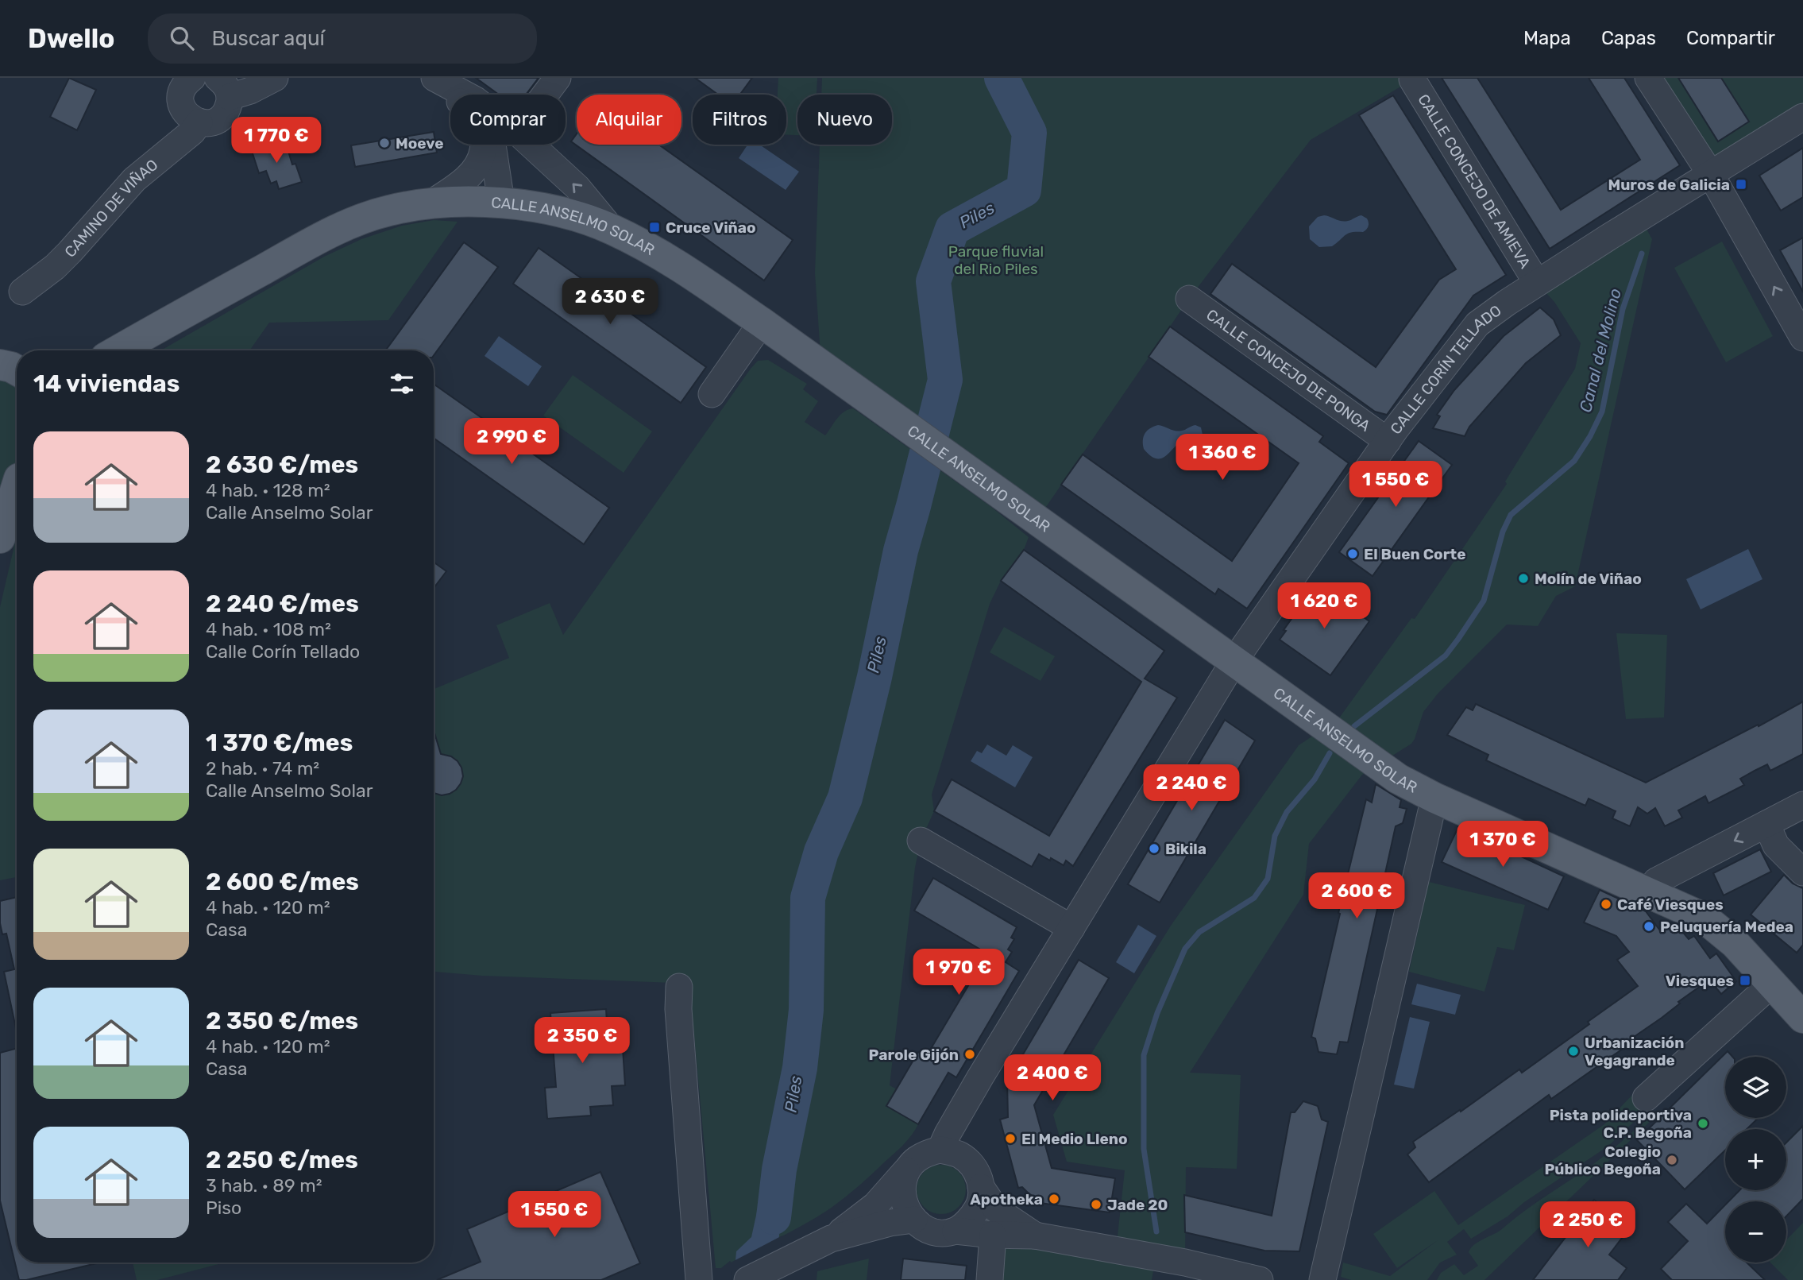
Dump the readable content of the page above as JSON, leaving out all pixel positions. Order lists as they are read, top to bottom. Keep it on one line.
{"streets":{"main road":["CALLE ANSELMO SOLAR"],"street":["CALLE CONCEJO DE AMIEVA","CAMINO DE VIÑAO","CALLE CONCEJO DE PONGA","CALLE CORÍN TELLADO"]},"crossings":[["CALLE CONCEJO DE AMIEVA","CALLE CORÍN TELLADO"],["CALLE ANSELMO SOLAR","CALLE CORÍN TELLADO"],["CALLE CONCEJO DE PONGA","CALLE CORÍN TELLADO"]],"water":["Piles","Canal del Molino"],"parks":["Parque fluvial del Rio Piles"],"places":{"other":["Moeve","El Buen Corte","Molín de Viñao","Bikila","Café Viesques","Peluquería Medea","Urbanización Vegagrande","Parole Gijón","Pista polideportiva C.P. Begoña","El Medio Lleno","Colegio Público Begoña","Apotheka","Jade 20"],"transit":["Muros de Galicia","Cruce Viñao","Viesques"]},"page":{"header":"Dwello","search":"Buscar aquí","nav":["Mapa","Capas","Compartir"],"chip":["Comprar","Alquilar","Filtros","Nuevo"],"price":["1 770 €","2 630 €","2 990 €","1 360 €","1 550 €","1 620 €","2 240 €","1 370 €","2 600 €","1 970 €","2 350 €","2 400 €","1 550 €","2 250 €"],"heading":"14 viviendas","list":[{"name":"2 630 €/mes","note":"4 hab. · 128 m² · Calle Anselmo Solar"},{"name":"2 240 €/mes","note":"4 hab. · 108 m² · Calle Corín Tellado"},{"name":"1 370 €/mes","note":"2 hab. · 74 m² · Calle Anselmo Solar"},{"name":"2 600 €/mes","note":"4 hab. · 120 m² · Casa"},{"name":"2 350 €/mes","note":"4 hab. · 120 m² · Casa"},{"name":"2 250 €/mes","note":"3 hab. · 89 m² · Piso"}],"map_buttons":["+","−"]}}
